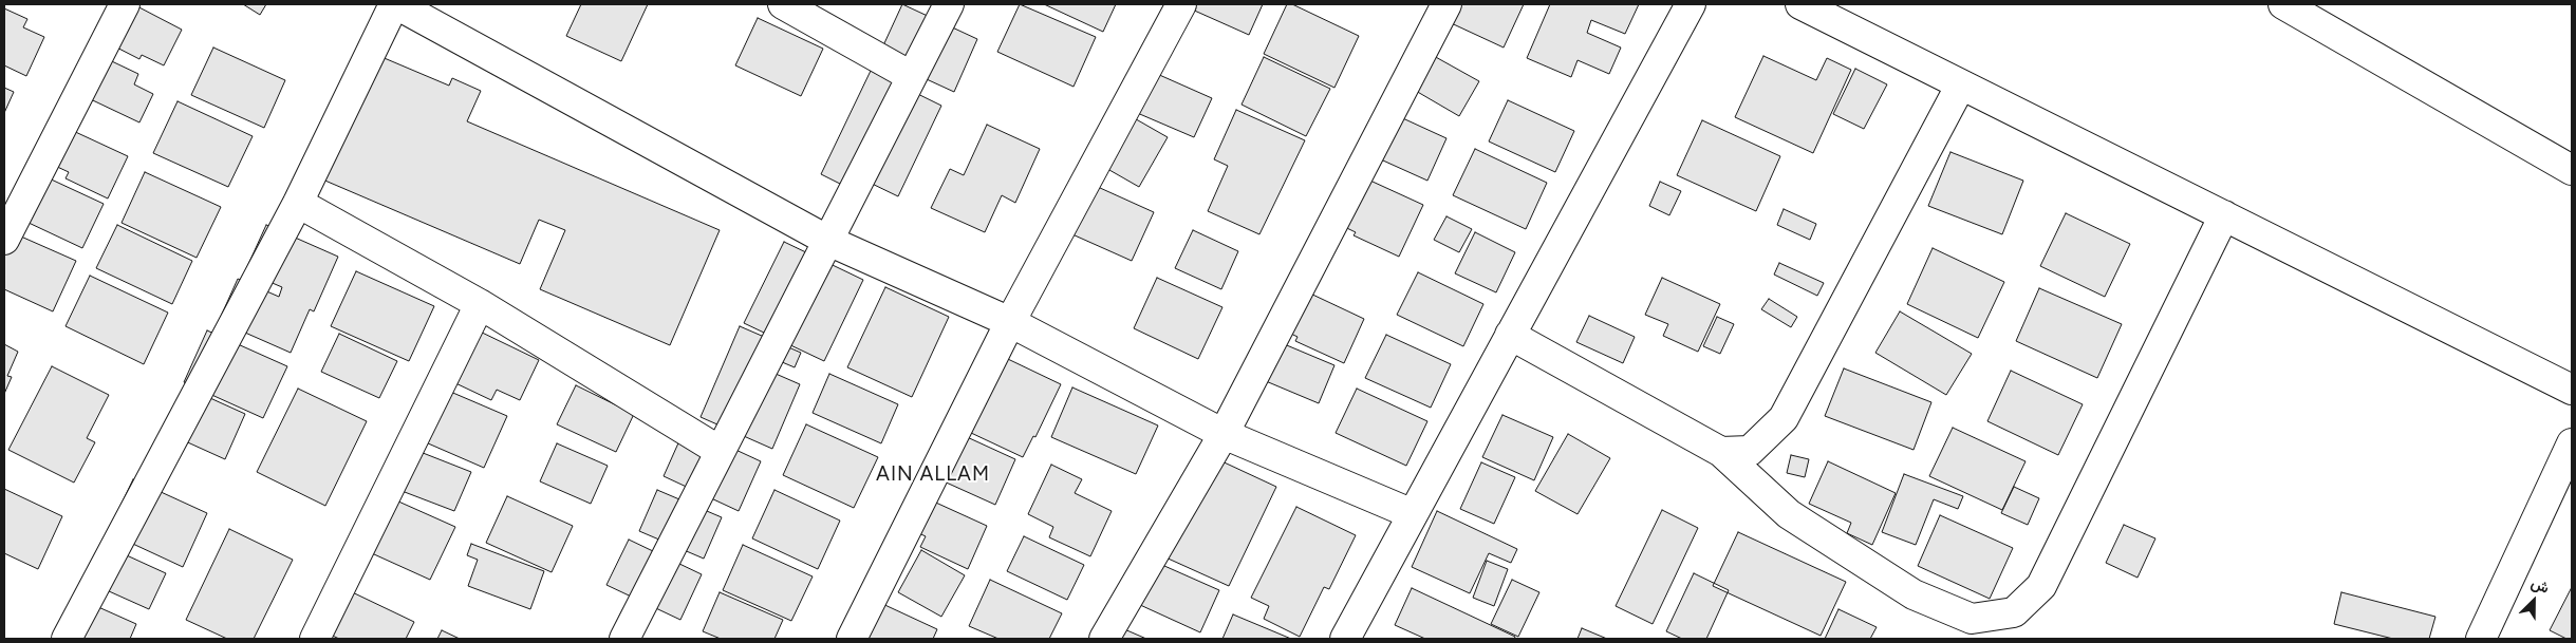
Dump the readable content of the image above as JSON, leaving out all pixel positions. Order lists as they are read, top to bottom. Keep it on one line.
{"districts":["AIN ALLAM"],"north":"top right"}
